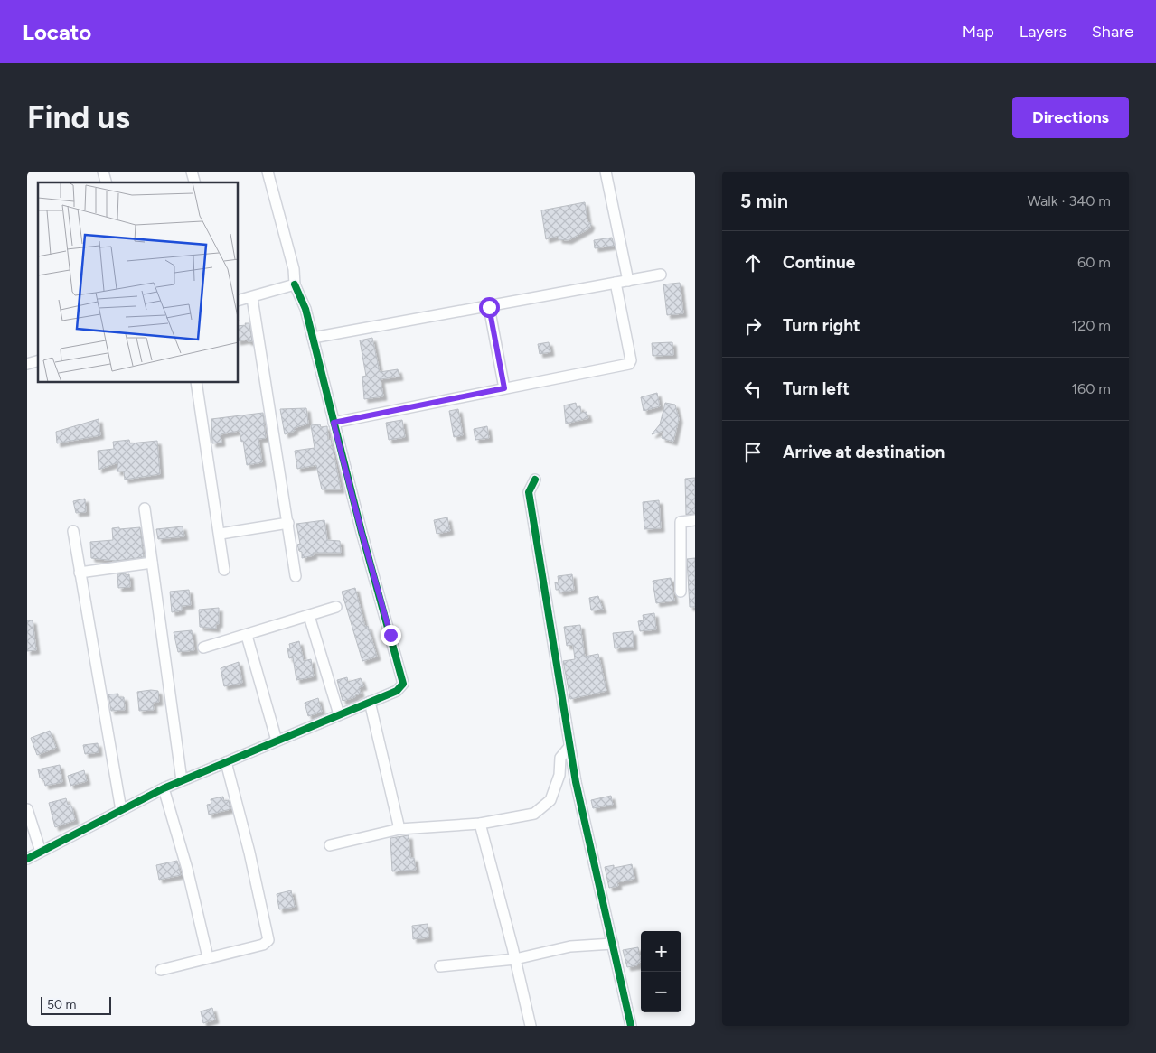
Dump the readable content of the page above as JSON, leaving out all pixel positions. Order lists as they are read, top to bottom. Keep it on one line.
{"scale_bar":"50 m","page":{"header":"Locato","nav":["Map","Layers","Share"],"buttons":"Directions","title":"Find us","heading":["5 min","Walk · 340 m"],"list":[["Continue","60 m"],["Turn right","120 m"],["Turn left","160 m"],"Arrive at destination"],"map_buttons":["+","−"],"scale":"50 m"}}
